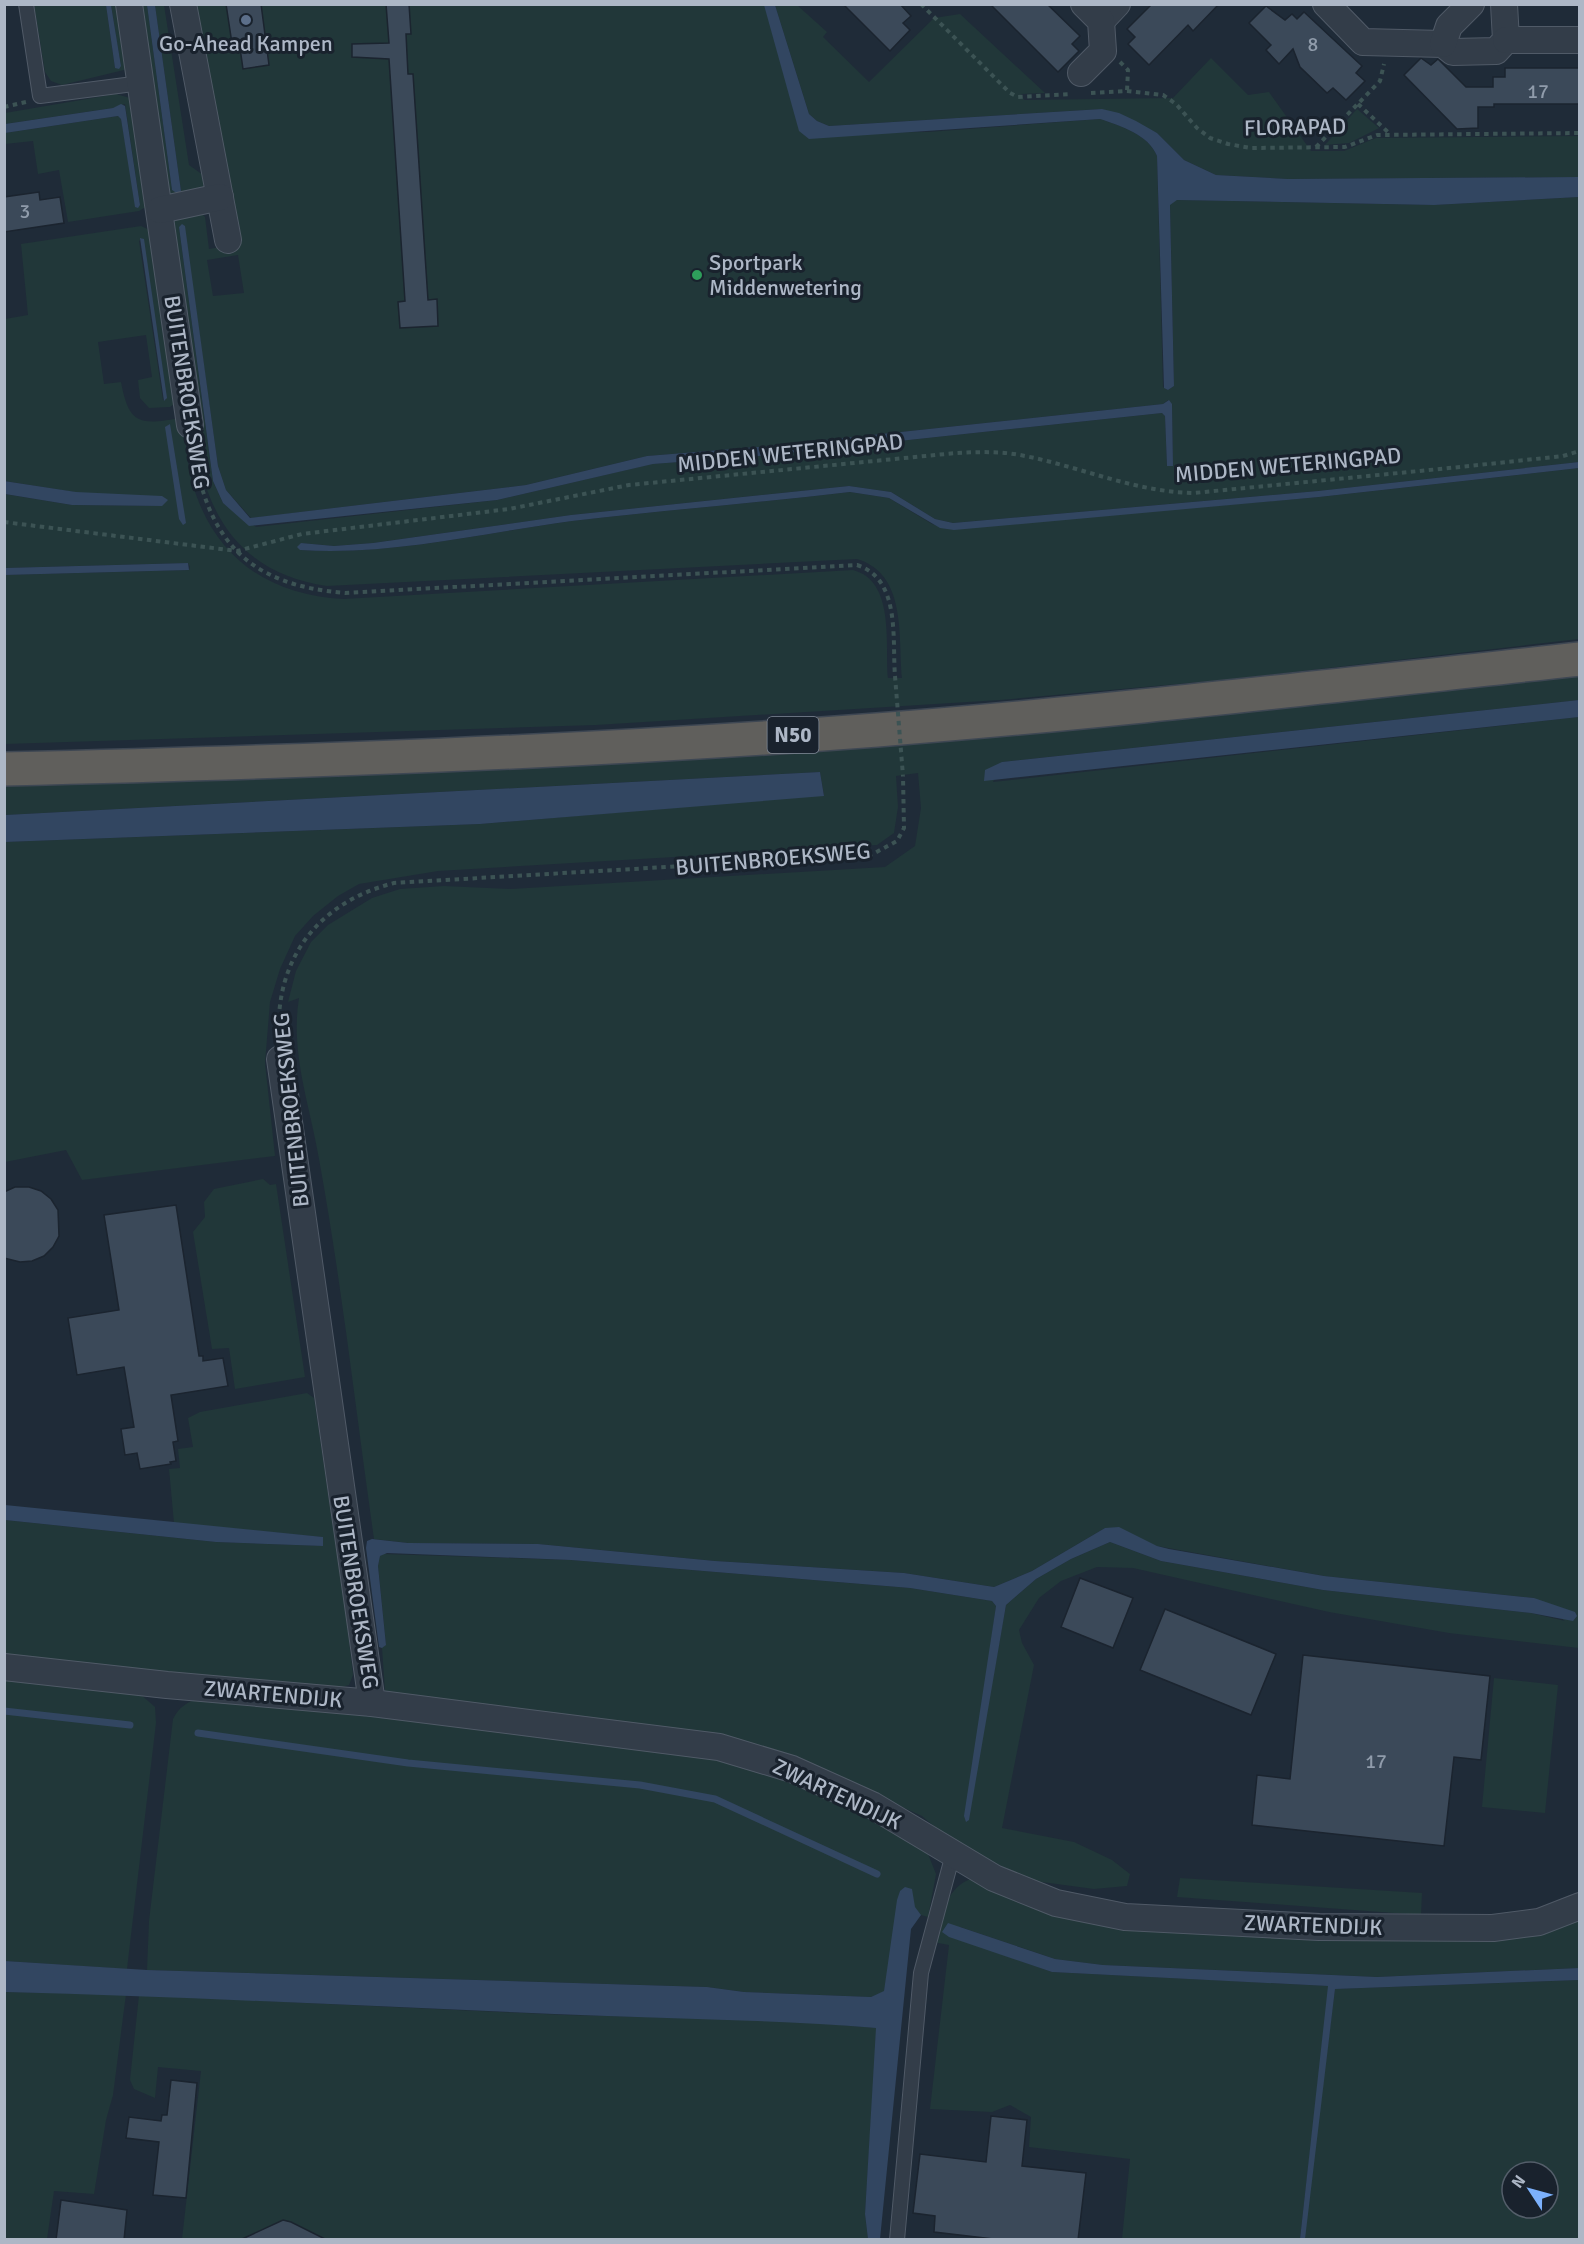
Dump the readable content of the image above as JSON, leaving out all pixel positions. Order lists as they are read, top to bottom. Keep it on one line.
{"streets":{"highway":["N50"],"street":["BUITENBROEKSWEG","ZWARTENDIJK"],"path":["FLORAPAD","MIDDEN WETERINGPAD"]},"crossings":[["BUITENBROEKSWEG","MIDDEN WETERINGPAD"],["BUITENBROEKSWEG","ZWARTENDIJK"]],"places":["Go-Ahead Kampen","Sportpark Middenwetering"],"house_numbers":["8","17","3","17"],"north":"top left"}
